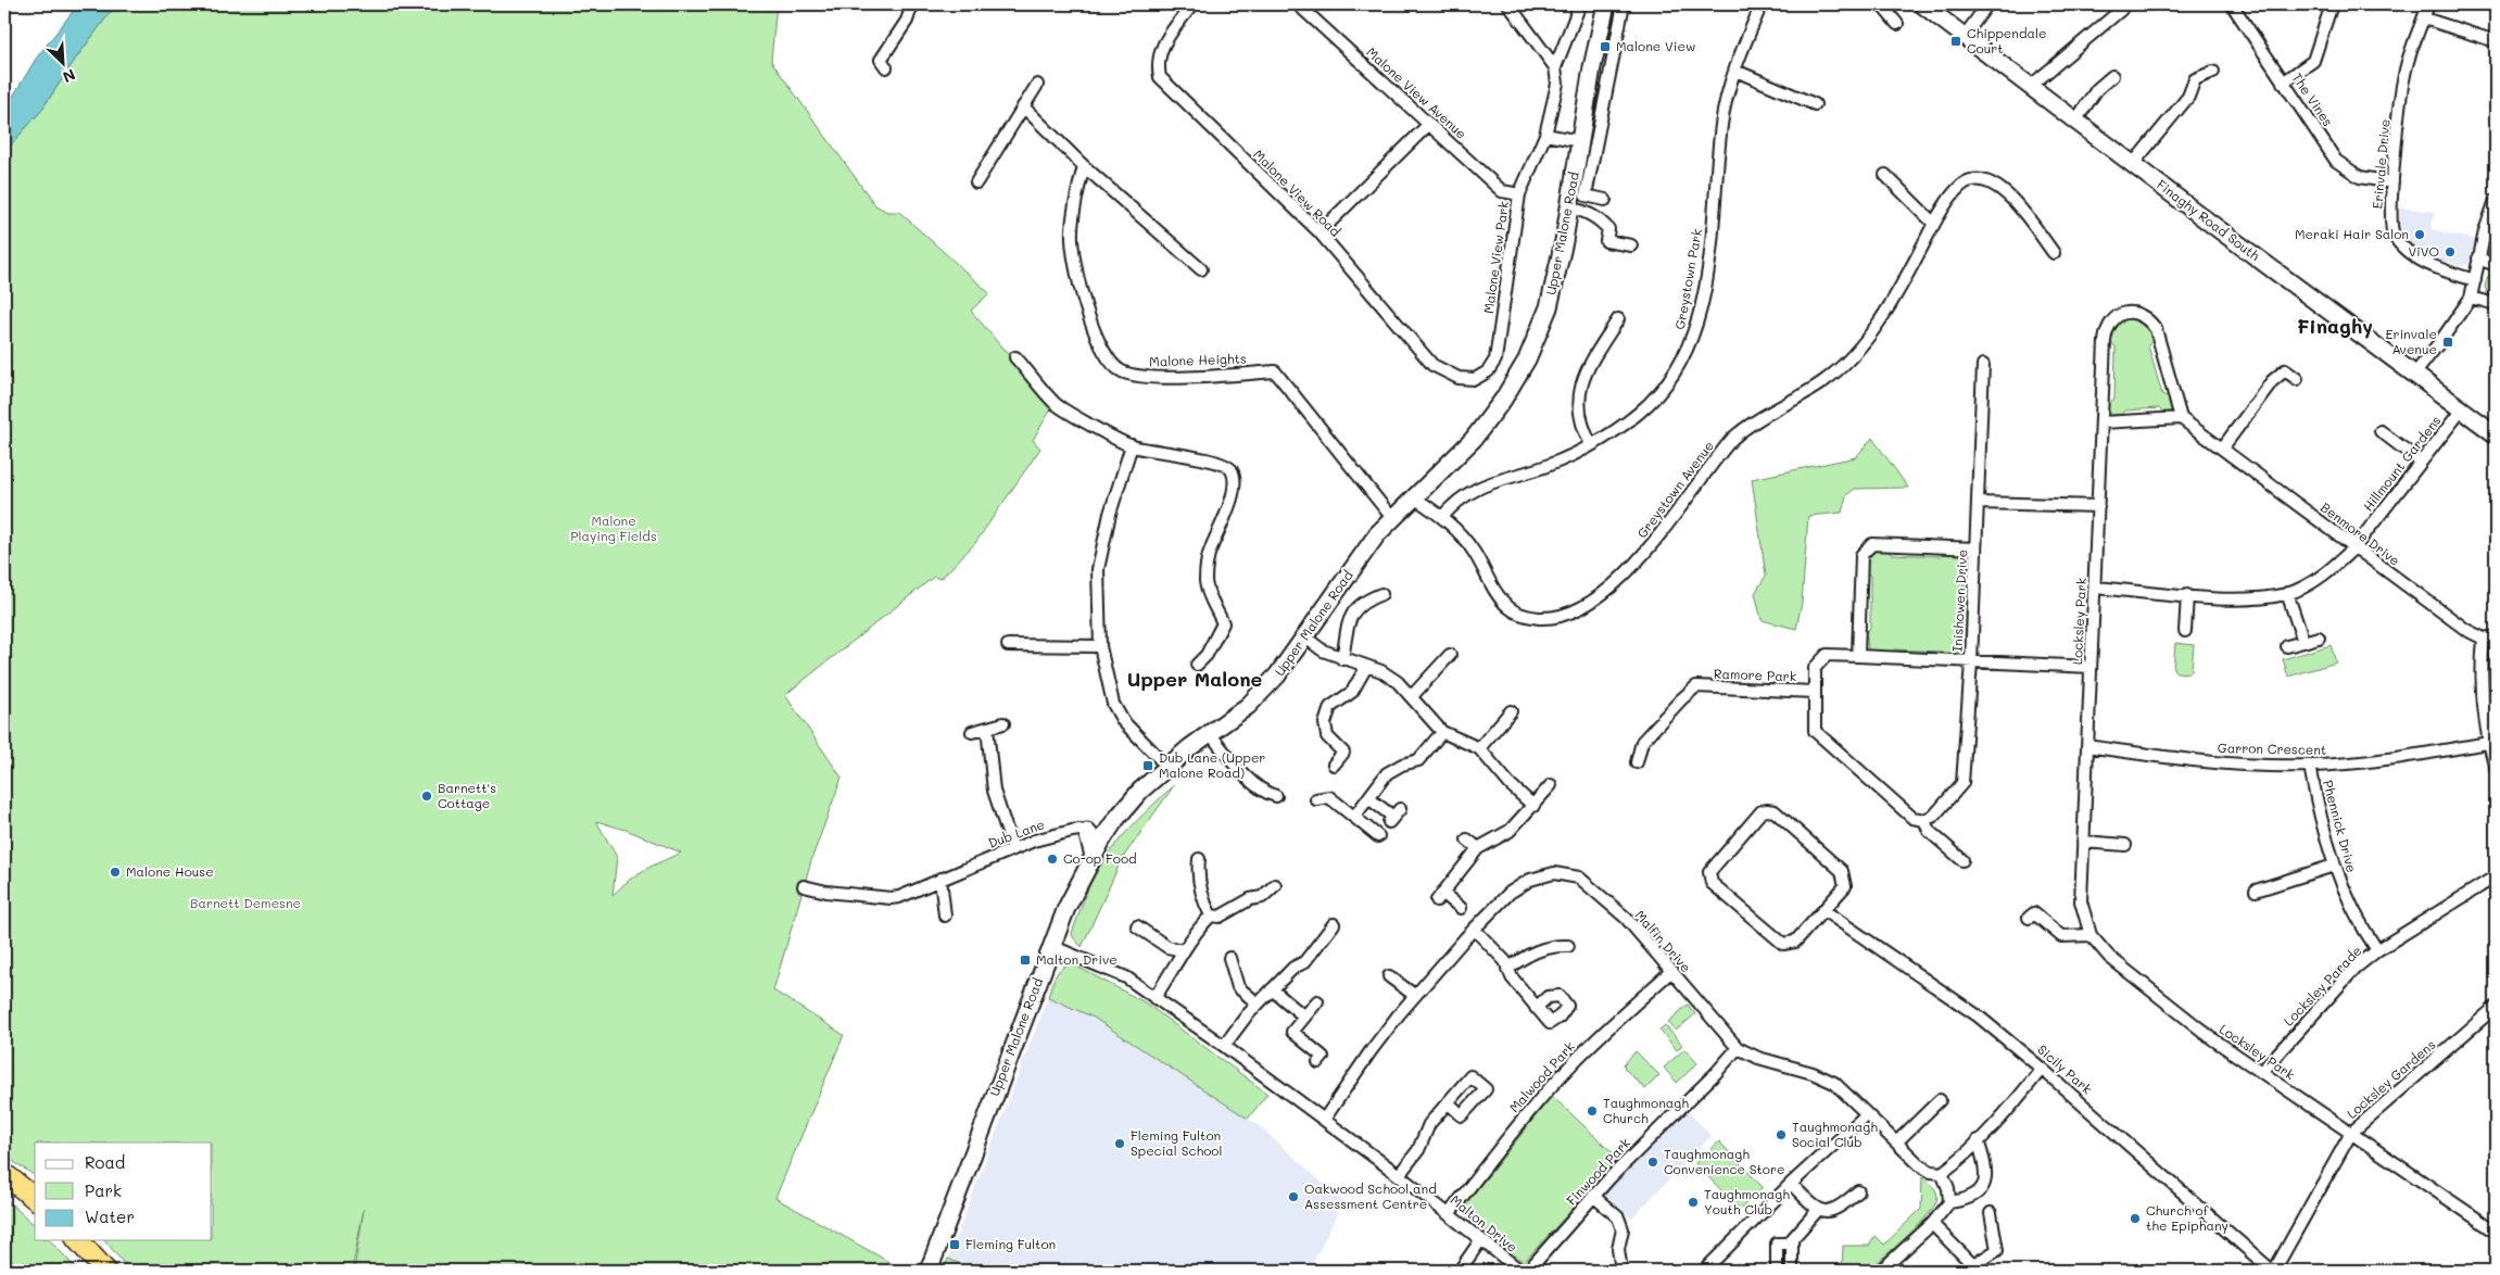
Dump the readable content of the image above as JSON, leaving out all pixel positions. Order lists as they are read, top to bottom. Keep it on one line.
{"streets":{"main road":["Finaghy Road South","Upper Malone Road"],"street":["Malone View Avenue","The Vines","Erinvale Drive","Malone View Road","Malone View Park","Greystown Park","Malone Heights","Hillmount Gardens","Greystown Avenue","Benmore Drive","Inishowen Drive","Locksley Park","Ramore Park","Garron Crescent","Phennick Drive","Dub Lane","Malfin Drive","Locksley Parade","Sicily Park","Malwood Park","Locksley Gardens","Finwood Park","Malton Drive"]},"crossings":[["Malone View Avenue","Malone View Park"],["The Vines","Erinvale Drive"],["Malone View Road","Malone View Park"],["Finaghy Road South","Hillmount Gardens"],["Upper Malone Road","Malone Heights"],["Upper Malone Road","Greystown Avenue"],["Upper Malone Road","Malton Drive"],["Greystown Park","Greystown Avenue"],["Hillmount Gardens","Benmore Drive"],["Hillmount Gardens","Locksley Park"],["Benmore Drive","Locksley Park"],["Locksley Park","Garron Crescent"],["Locksley Park","Locksley Parade"],["Locksley Park","Locksley Gardens"],["Garron Crescent","Phennick Drive"],["Phennick Drive","Locksley Parade"],["Malfin Drive","Malwood Park"],["Malfin Drive","Finwood Park"],["Malfin Drive","Malton Drive"],["Sicily Park","Locksley Gardens"],["Malwood Park","Malton Drive"]],"districts":["Finaghy","Upper Malone"],"parks":["Malone Playing Fields","Barnett Demesne"],"places":{"transit":["Chippendale Court","Malone View","Erinvale Avenue","Dub Lane (Upper Malone Road)","Malton Drive","Fleming Fulton"],"other":["Meraki Hair Salon","ViVO","Barnett's Cottage","Co-op Food","Malone House","Taughmonagh Church","Taughmonagh Social Club","Fleming Fulton Special School","Taughmonagh Convenience Store","Oakwood School and Assessment Centre","Taughmonagh Youth Club","Church of the Epiphany"]},"legend":["Road","Park","Water"],"north":"bottom right"}
